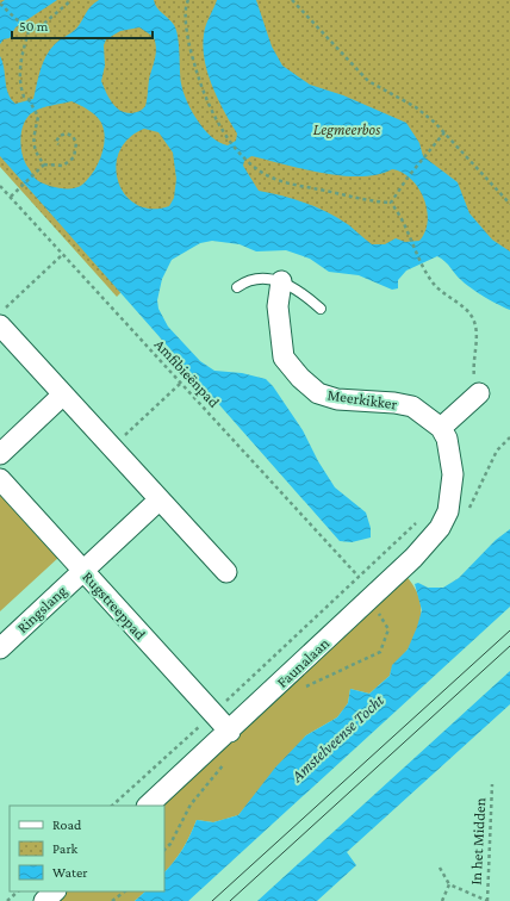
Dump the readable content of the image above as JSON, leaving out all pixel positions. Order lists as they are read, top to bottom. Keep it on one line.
{"streets":{"street":["Meerkikker","Rugstreeppad","Ringslang","Faunalaan"],"path":["Amfibieënpad","In het Midden"]},"crossings":[["Meerkikker","Faunalaan"],["Rugstreeppad","Ringslang"],["Rugstreeppad","Faunalaan"]],"water":["Amstelveense Tocht"],"parks":["Legmeerbos"],"legend":["Road","Park","Water"],"scale_bar":"50 m"}
